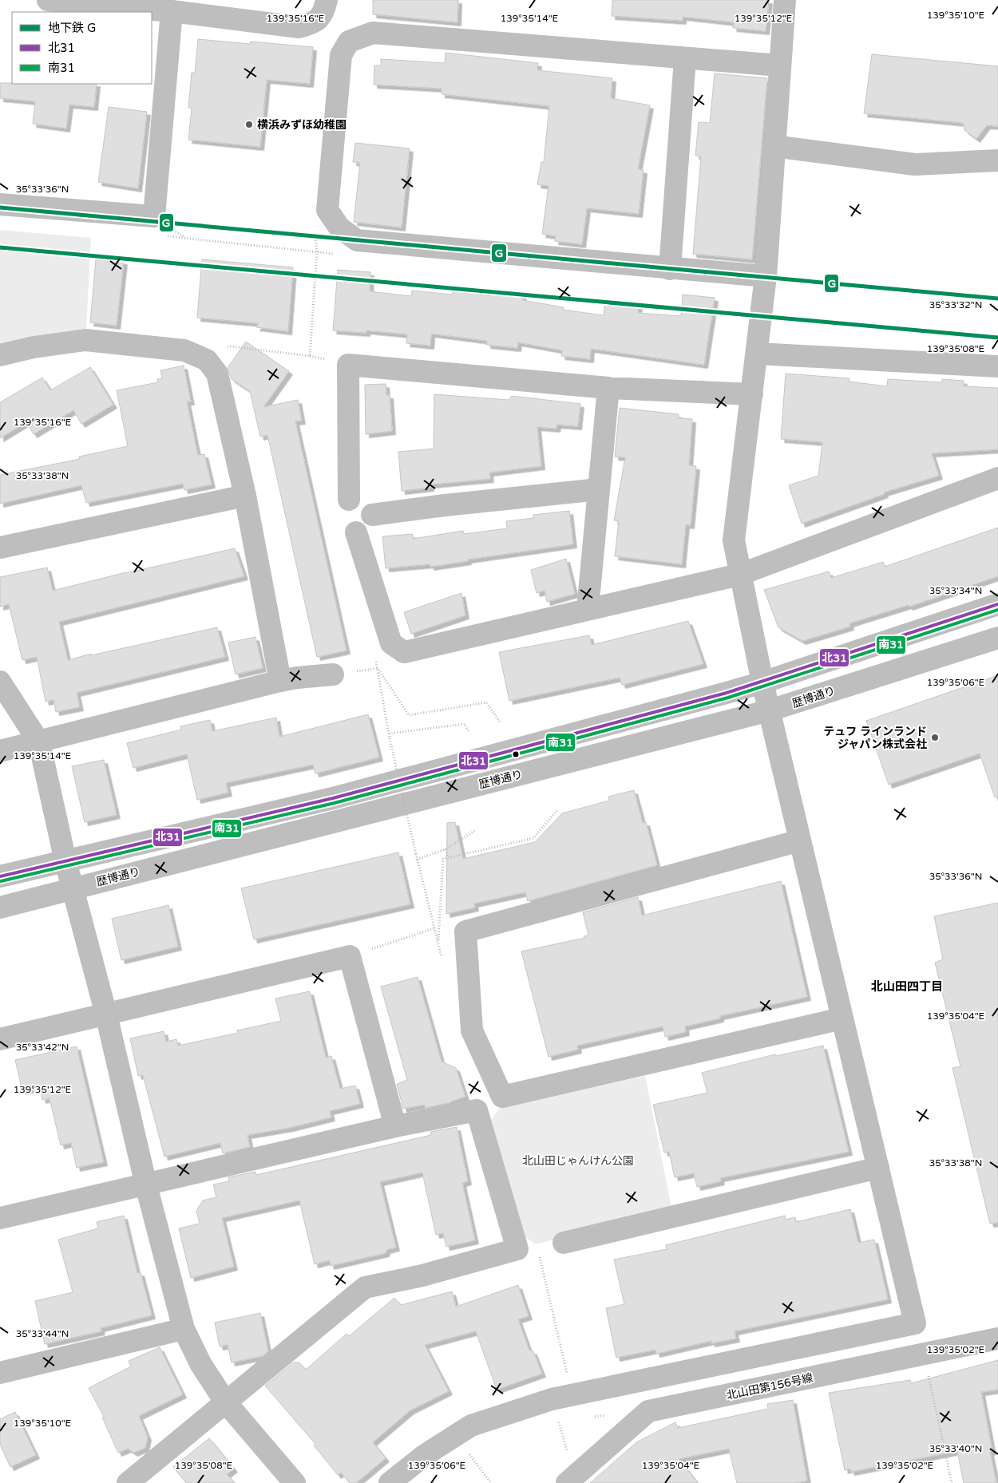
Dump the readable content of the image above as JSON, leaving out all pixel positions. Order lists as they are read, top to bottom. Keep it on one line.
{"streets":{"street":["歴博通り","北山田第156号線"]},"districts":["北山田四丁目"],"parks":["北山田じゃんけん公園"],"places":["横浜みずほ幼稚園","テュフ ラインランド ジャパン株式会社"],"lines":["metro line G","transit line 北31","transit line 南31"],"legend":["地下鉄 G","北31","南31"],"coordinates":["139°35'10\"E","139°35'16\"E","139°35'14\"E","139°35'12\"E","35°33'36\"N","35°33'32\"N","139°35'08\"E","35°33'38\"N","35°33'34\"N","139°35'06\"E","139°35'04\"E","35°33'42\"N","35°33'44\"N","139°35'02\"E","35°33'40\"N"]}
